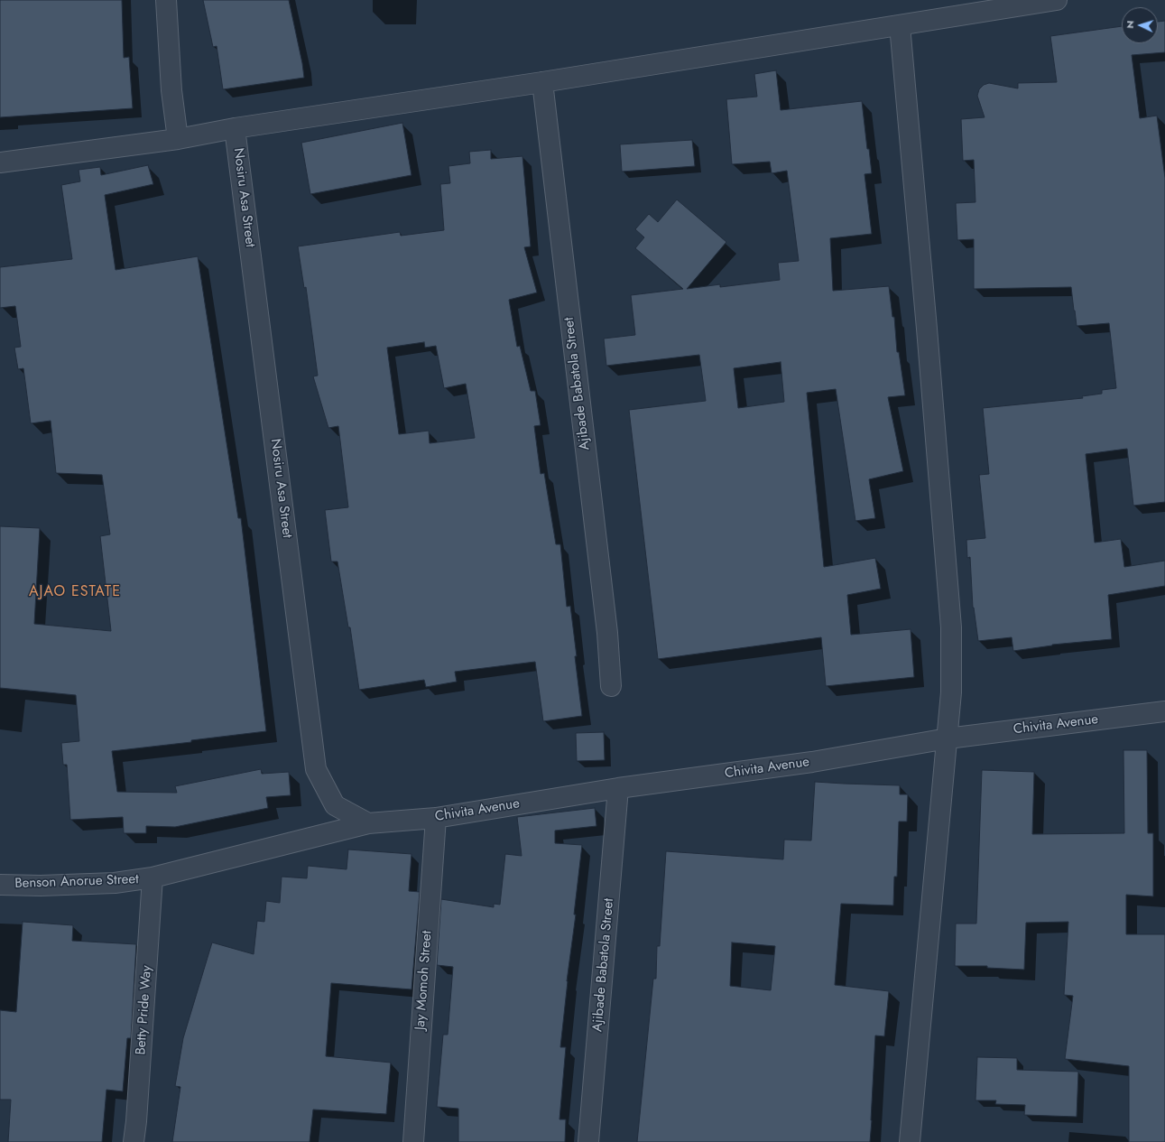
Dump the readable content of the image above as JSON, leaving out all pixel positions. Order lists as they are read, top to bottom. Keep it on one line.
{"streets":{"street":["Nosiru Asa Street","Ajibade Babatola Street","Chivita Avenue","Benson Anorue Street","Jay Momoh Street","Betty Pride Way"]},"crossings":[["Nosiru Asa Street","Chivita Avenue"],["Ajibade Babatola Street","Chivita Avenue"],["Chivita Avenue","Benson Anorue Street"],["Chivita Avenue","Jay Momoh Street"],["Chivita Avenue","Betty Pride Way"],["Benson Anorue Street","Betty Pride Way"]],"districts":["AJAO ESTATE"],"north":"left"}
